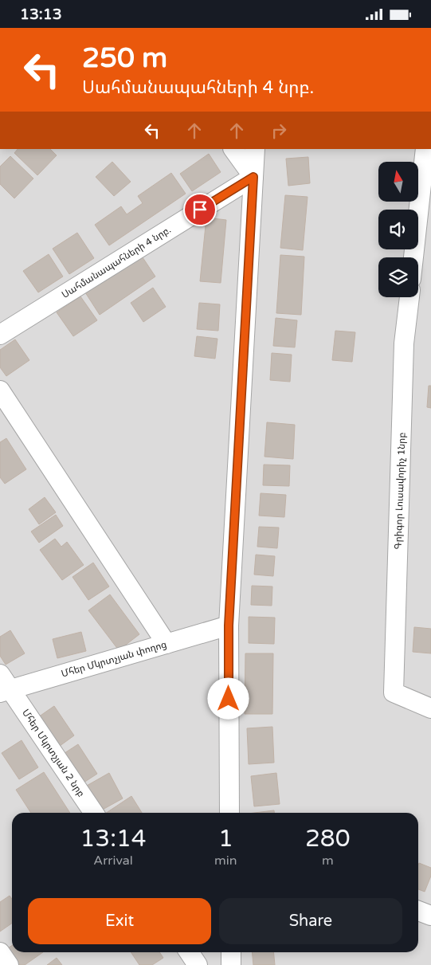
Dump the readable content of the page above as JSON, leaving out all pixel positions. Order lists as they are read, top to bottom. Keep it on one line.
{"streets":{"street":["Սահմանապահների 4 նրբ.","Գրիգոր Լուսավորիչ 1նրբ","Մհեր Մկրտչյան փողոց","Մհեր Մկրտչյան 2 նրբ"]},"crossings":[["Մհեր Մկրտչյան փողոց","Մհեր Մկրտչյան 2 նրբ"]],"north":"top","page":{"status":"13:13","turn":["250 m","Սահմանապահների 4 նրբ."],"eta":["13:14","Arrival","1","min","280","m"],"buttons":["Exit","Share"]}}
